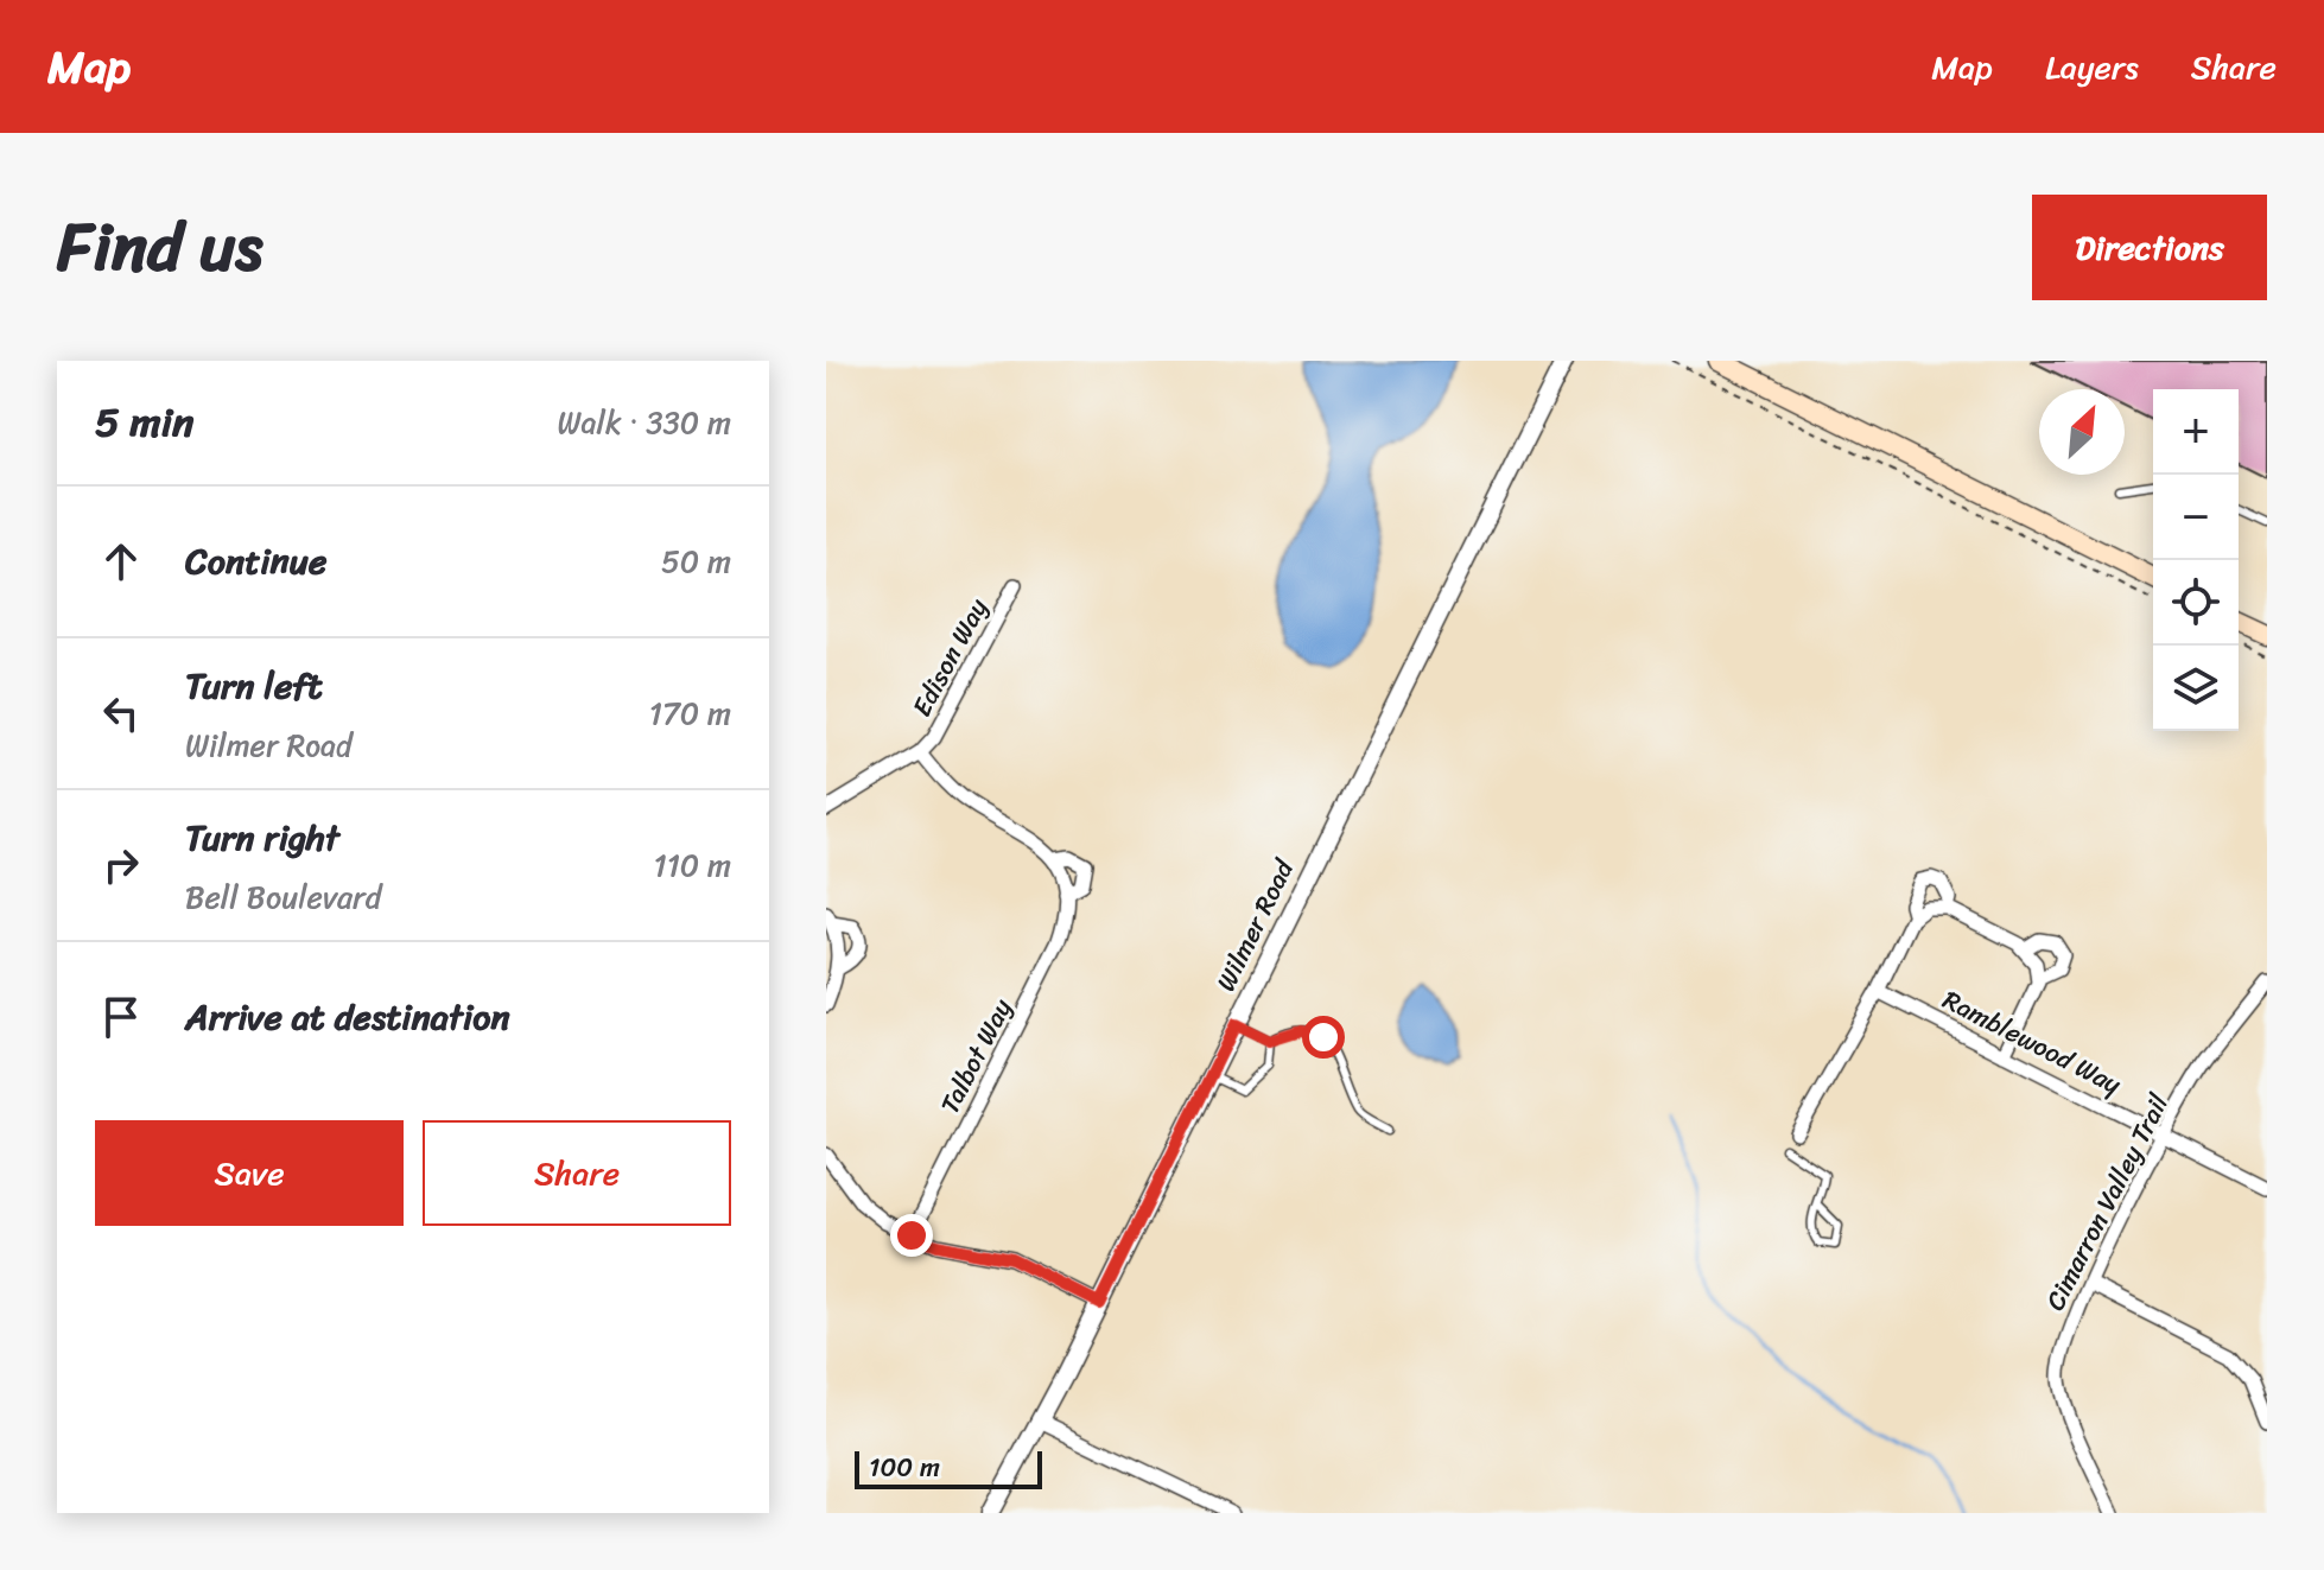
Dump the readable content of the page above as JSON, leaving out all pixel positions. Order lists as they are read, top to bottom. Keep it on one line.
{"streets":{"street":["Edison Way","Wilmer Road","Ramblewood Way","Talbot Way","Cimarron Valley Trail"]},"crossings":[["Edison Way","Talbot Way"],["Ramblewood Way","Cimarron Valley Trail"]],"scale_bar":"100 m","north":"top right","page":{"header":"Map","nav":["Map","Layers","Share"],"title":"Find us","buttons":["Directions",["Save","Share"]],"heading":["5 min","Walk · 330 m"],"map_buttons":["+","−"],"list":[["Continue","50 m"],["Turn left","Wilmer Road","170 m"],["Turn right","Bell Boulevard","110 m"],"Arrive at destination"],"scale":"100 m"}}
